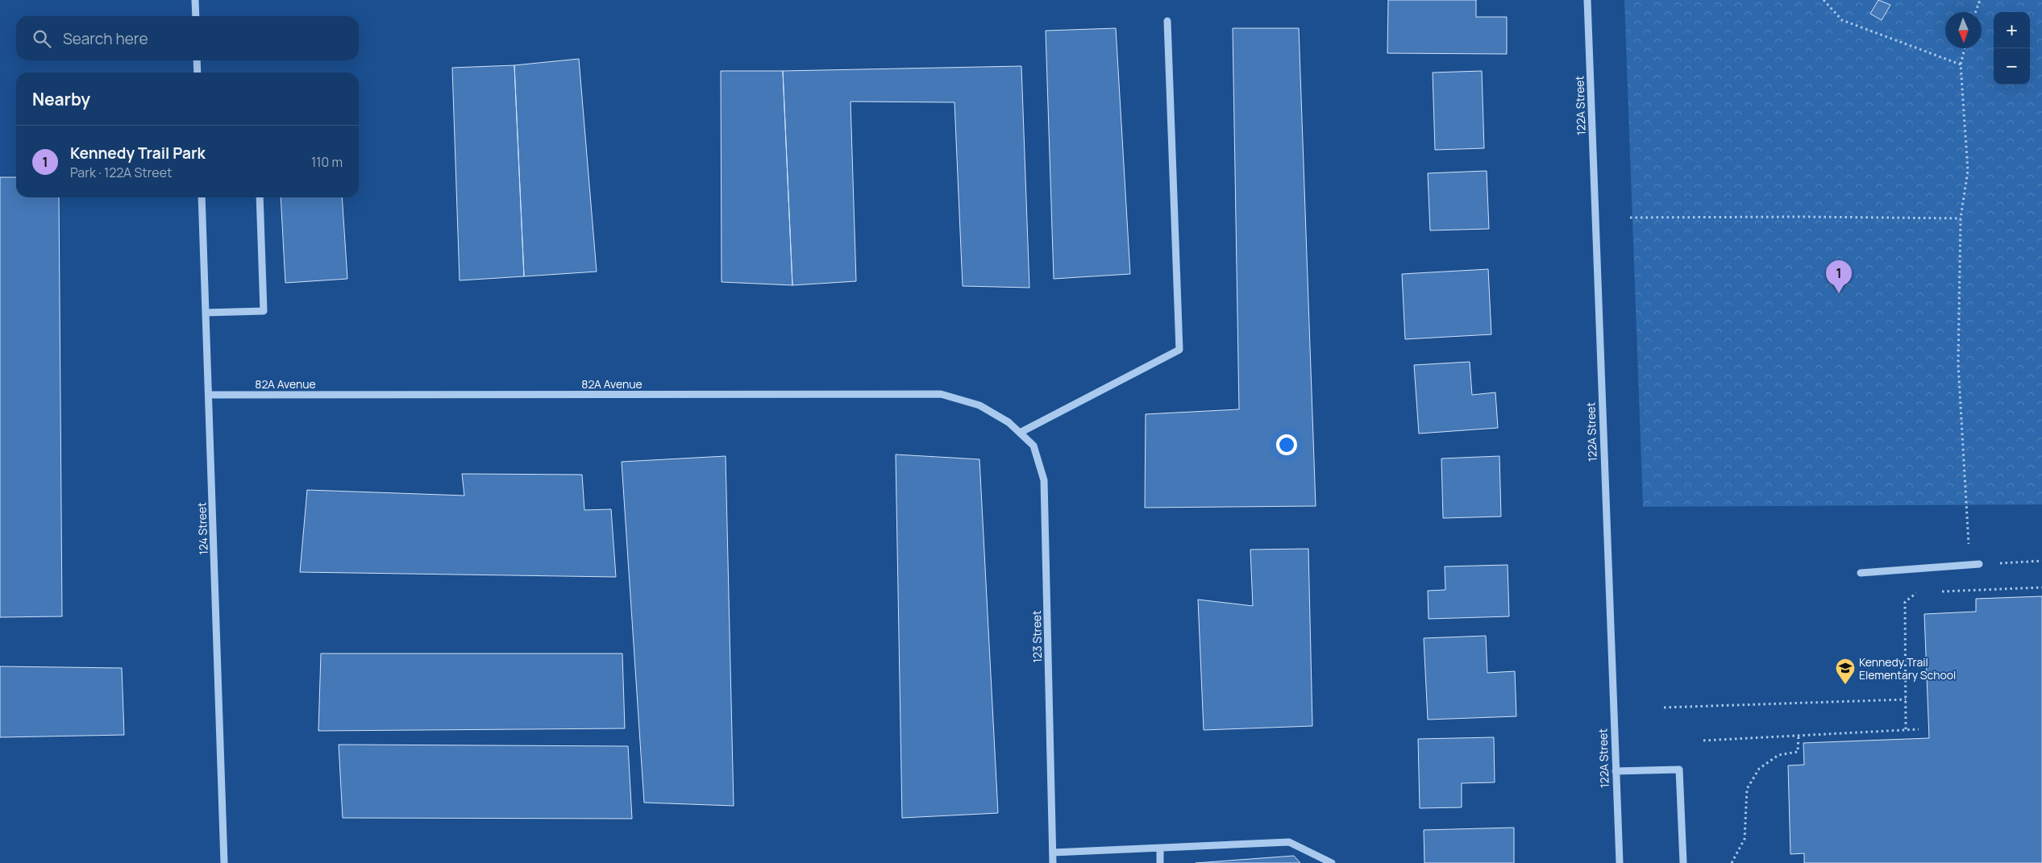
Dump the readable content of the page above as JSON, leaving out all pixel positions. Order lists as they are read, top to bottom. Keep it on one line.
{"streets":{"street":["122A Street","82A Avenue","124 Street","123 Street"]},"crossings":[["82A Avenue","124 Street"],["82A Avenue","123 Street"]],"places":{"school or university":["Kennedy Trail Elementary School"]},"north":"bottom","page":{"map_buttons":["+","−"],"search":"Search here","heading":"Nearby","list":[{"mark":"1","name":"Kennedy Trail Park","note":"Park · 122A Street","value":"110 m"}],"pins":"1"}}
